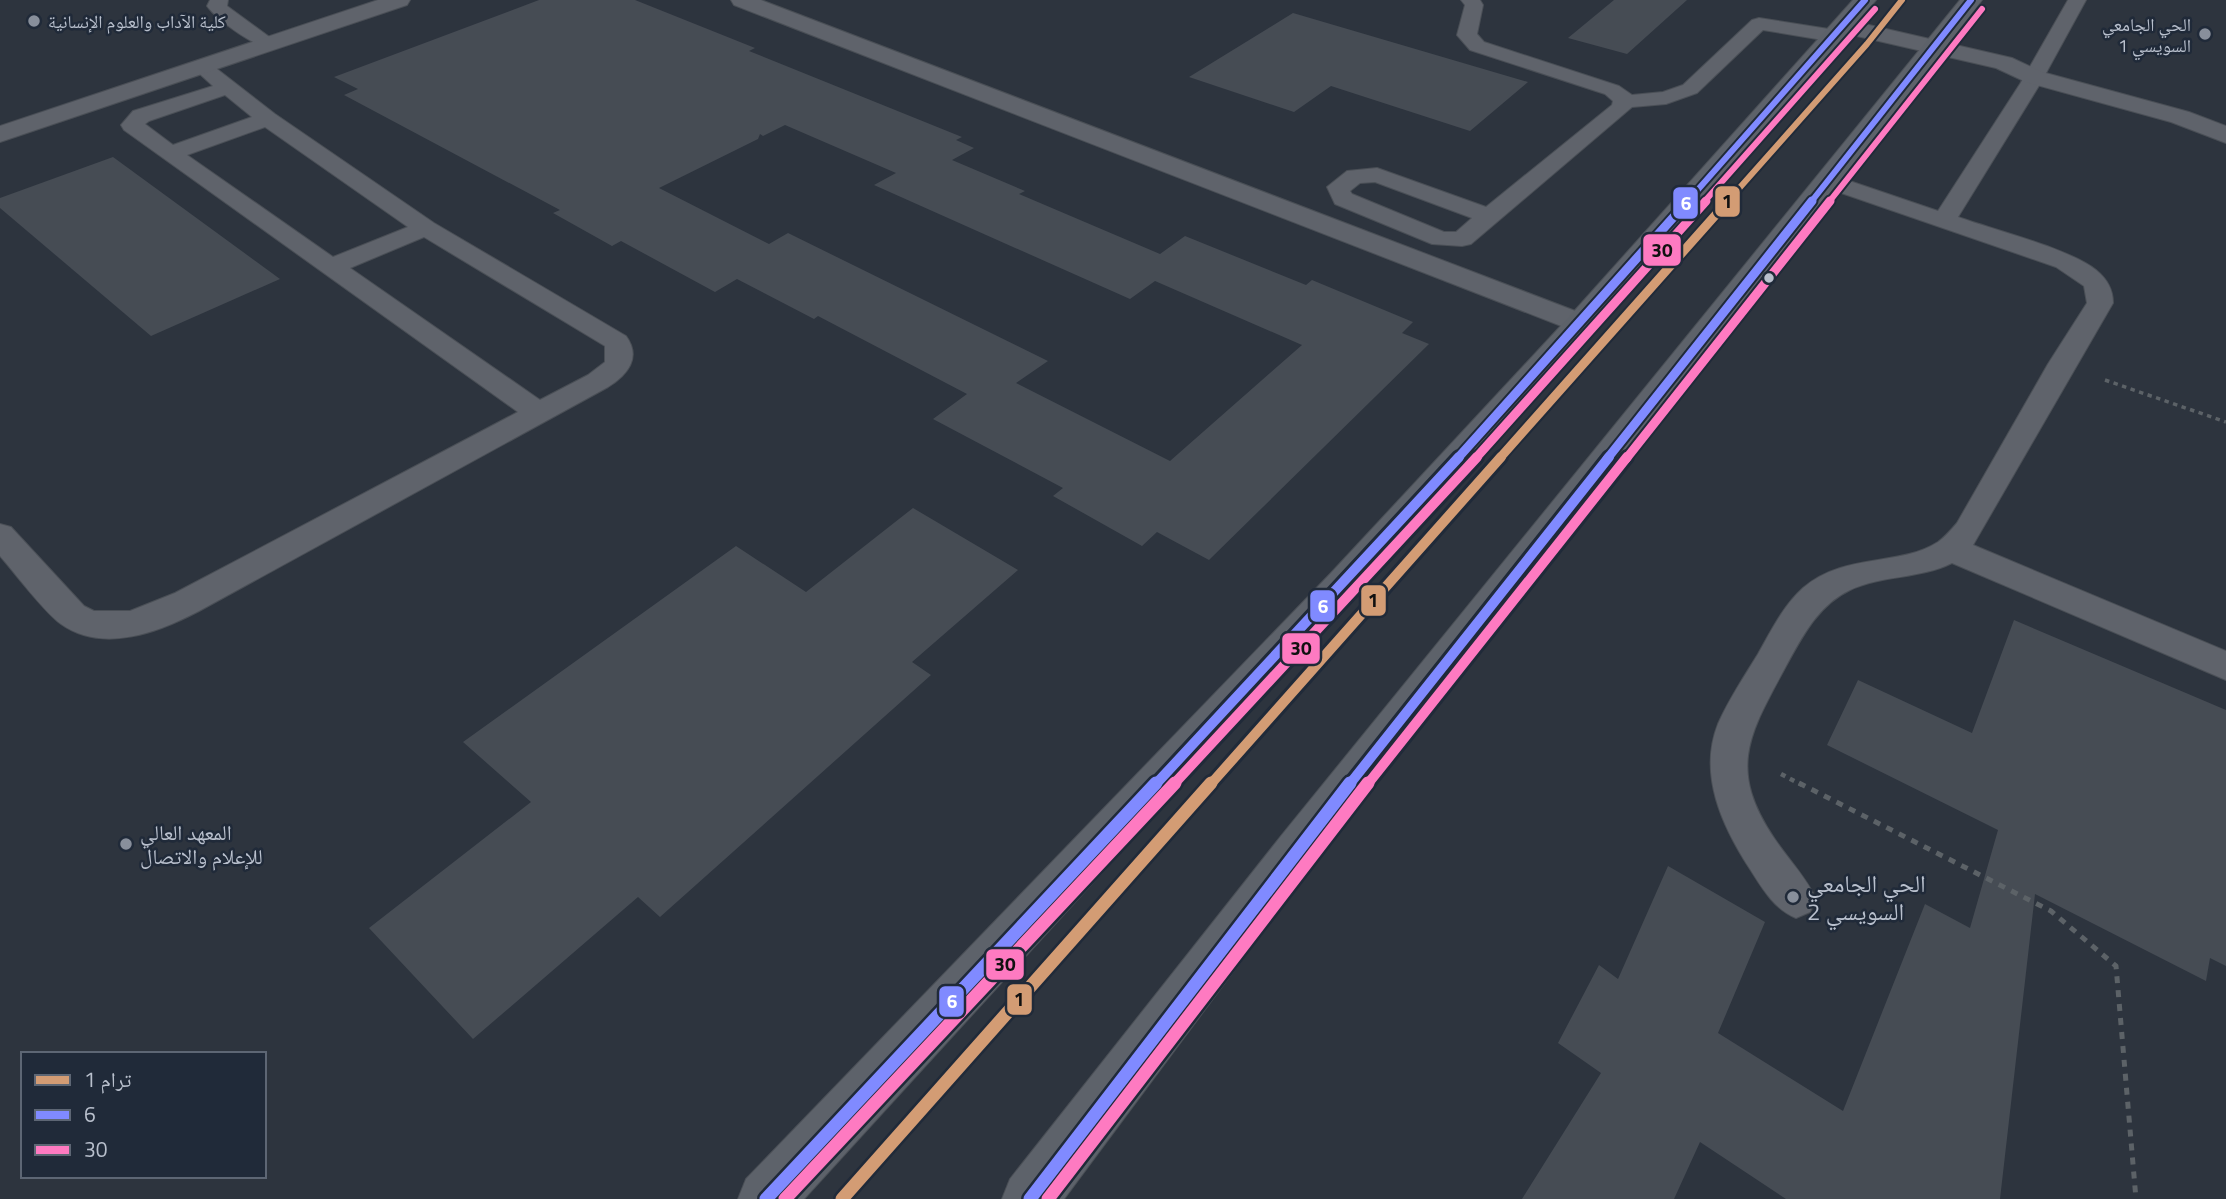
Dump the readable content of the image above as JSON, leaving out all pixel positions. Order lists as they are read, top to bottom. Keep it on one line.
{"places":["كلية الآداب والعلوم الإنسانية","الحي الجامعي السويسي 1","المعهد العالي للإعلام والاتصال","الحي الجامعي السويسي 2"],"lines":["tram line 1","transit line 6","transit line 30"],"legend":["ترام 1","6","30"]}
